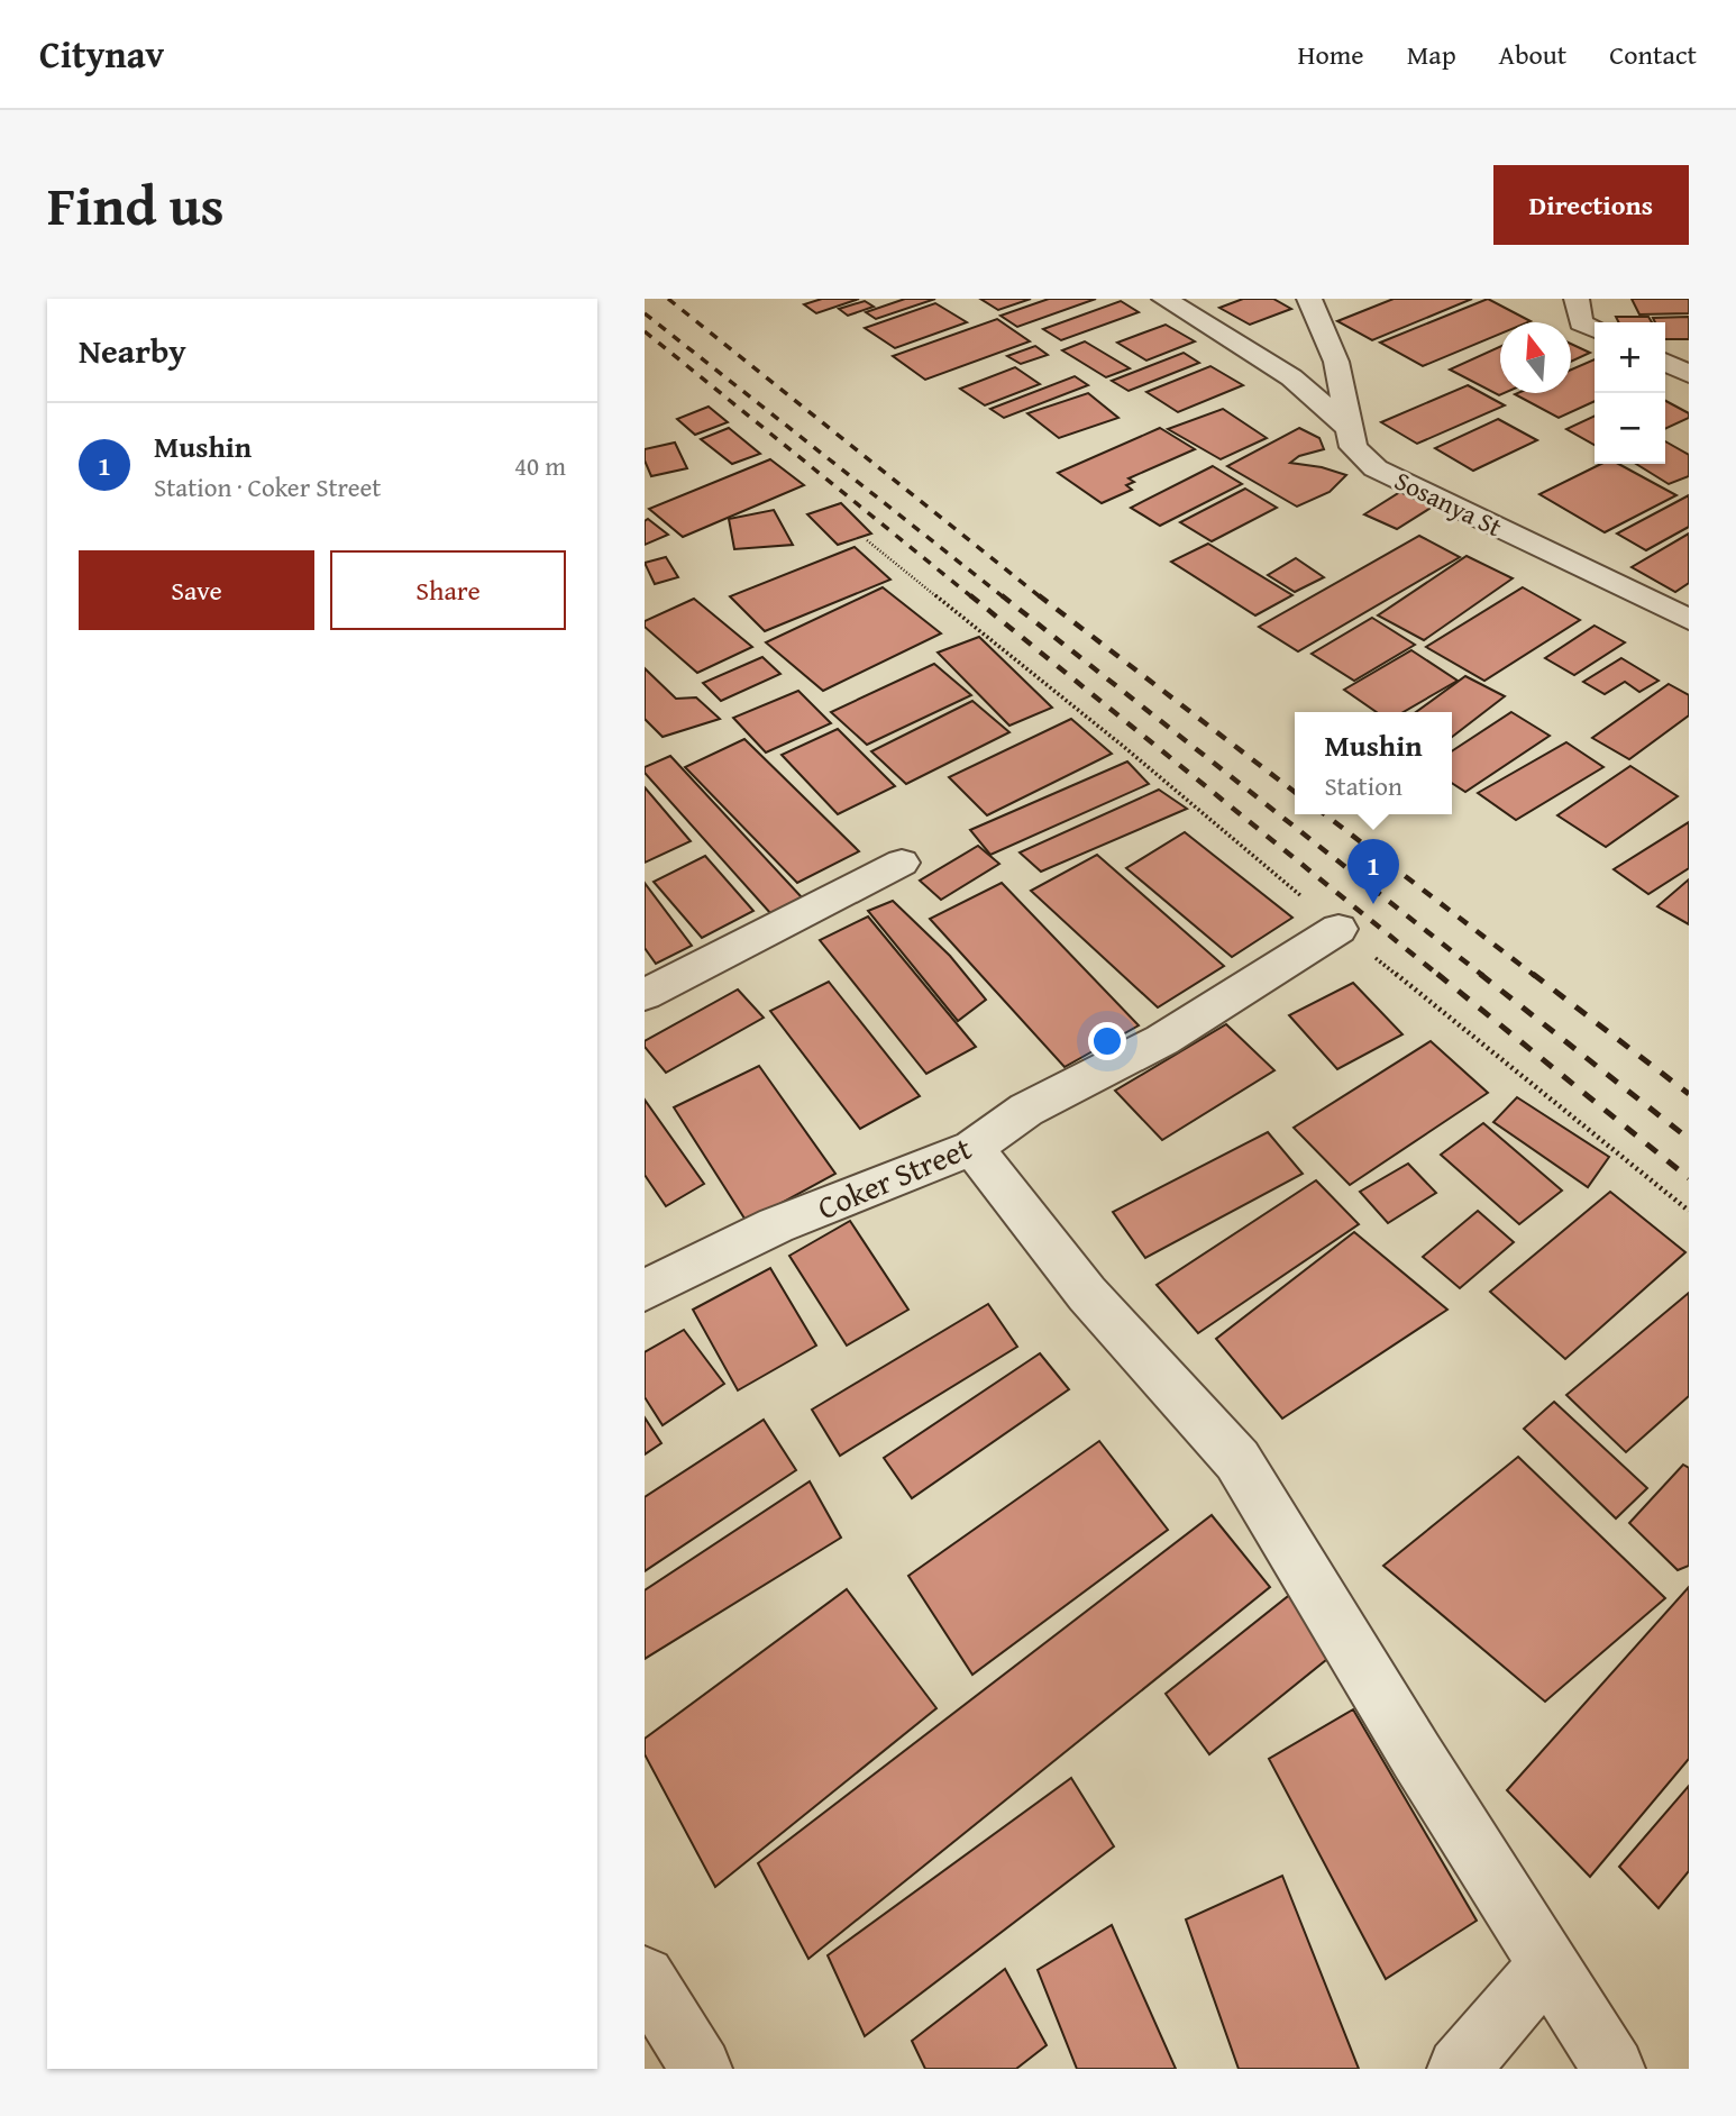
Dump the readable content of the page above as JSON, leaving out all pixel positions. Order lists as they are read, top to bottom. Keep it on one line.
{"streets":{"street":["Sosanya St","Coker Street"]},"north":"top","page":{"header":"Citynav","nav":["Home","Map","About","Contact"],"title":"Find us","buttons":["Directions",["Save","Share"]],"heading":"Nearby","map_buttons":["+","−"],"list":[{"mark":"1","name":"Mushin","note":"Station · Coker Street","value":"40 m"}],"popup":["Mushin","Station"],"pins":"1"}}
